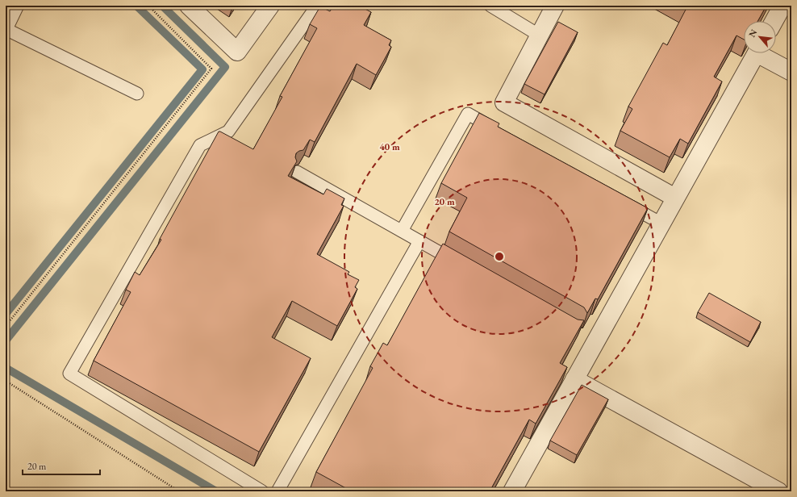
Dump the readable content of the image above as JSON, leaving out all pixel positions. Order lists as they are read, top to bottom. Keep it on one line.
{"scale_bar":"20 m","north":"top left","rings":["40 m","20 m"]}
